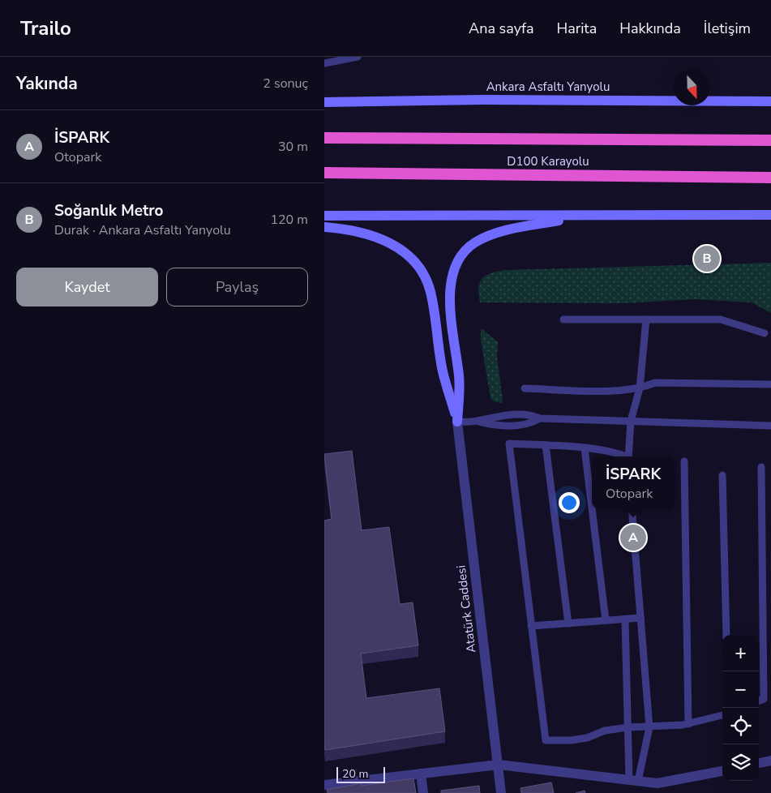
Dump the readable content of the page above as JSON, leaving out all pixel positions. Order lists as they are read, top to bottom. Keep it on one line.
{"streets":{"highway":["D100 Karayolu"],"main road":["Ankara Asfaltı Yanyolu"],"street":["Atatürk Caddesi"]},"scale_bar":"20 m","north":"bottom","page":{"header":"Trailo","nav":["Ana sayfa","Harita","Hakkında","İletişim"],"heading":["Yakında","2 sonuç"],"list":[{"mark":"A","name":"İSPARK","note":"Otopark","value":"30 m"},{"mark":"B","name":"Soğanlık Metro","note":"Durak · Ankara Asfaltı Yanyolu","value":"120 m"}],"pins":["B","A"],"buttons":["Kaydet","Paylaş"],"popup":["İSPARK","Otopark"],"map_buttons":["+","−"],"scale":"20 m"}}
